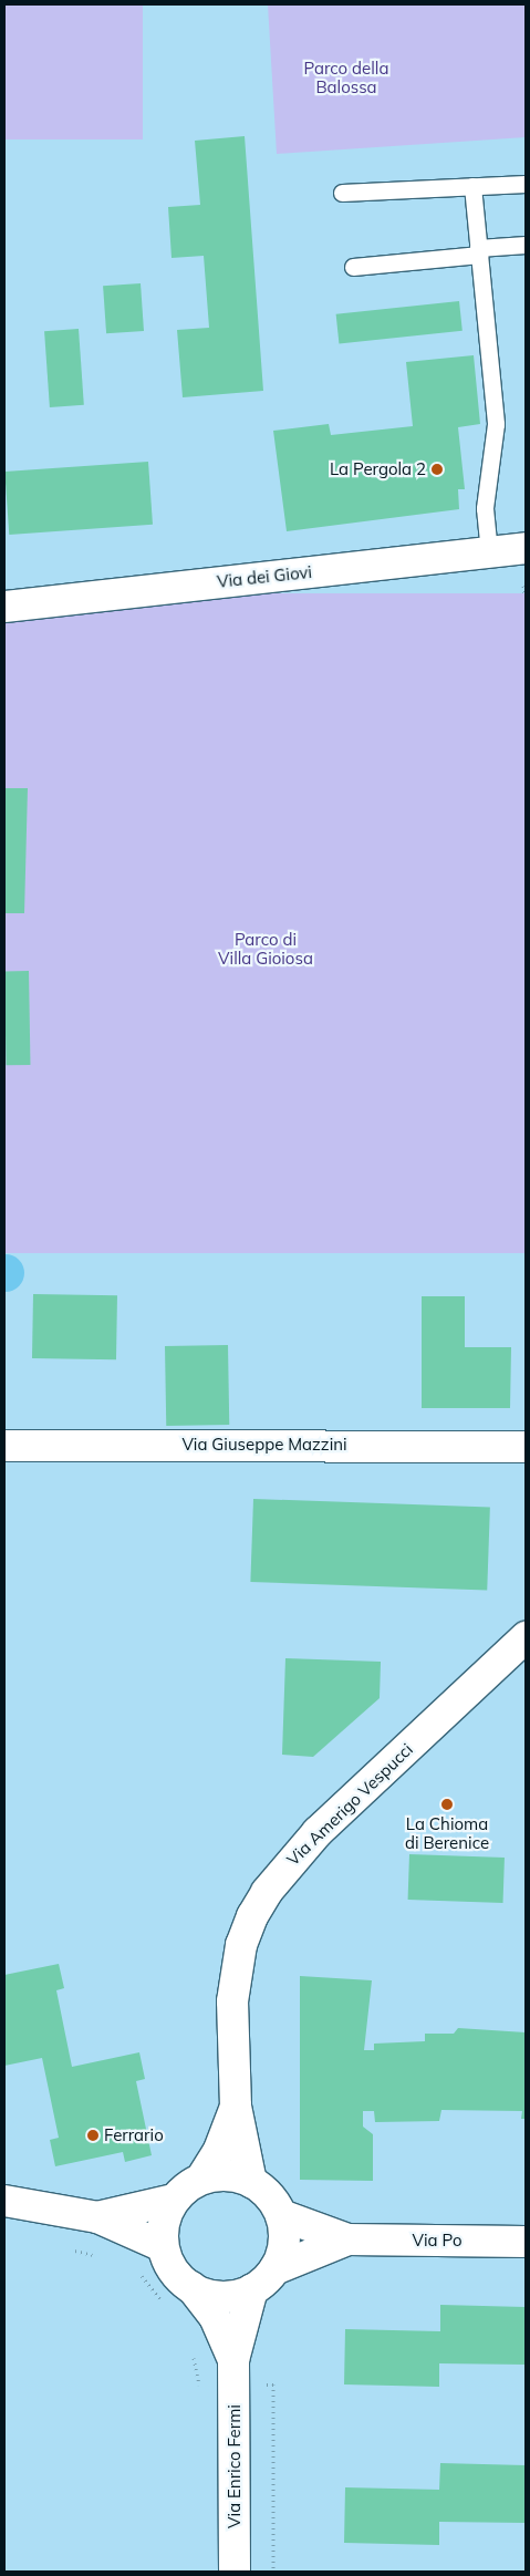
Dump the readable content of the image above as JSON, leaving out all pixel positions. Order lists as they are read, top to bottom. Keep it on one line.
{"streets":{"street":["Via dei Giovi","Via Giuseppe Mazzini","Via Amerigo Vespucci","Via Po","Via Enrico Fermi"]},"crossings":[["Via Amerigo Vespucci","Via Po"],["Via Amerigo Vespucci","Via Enrico Fermi"],["Via Po","Via Enrico Fermi"]],"parks":["Parco della Balossa","Parco di Villa Gioiosa"],"places":["La Pergola 2","La Chioma di Berenice","Ferrario"]}
